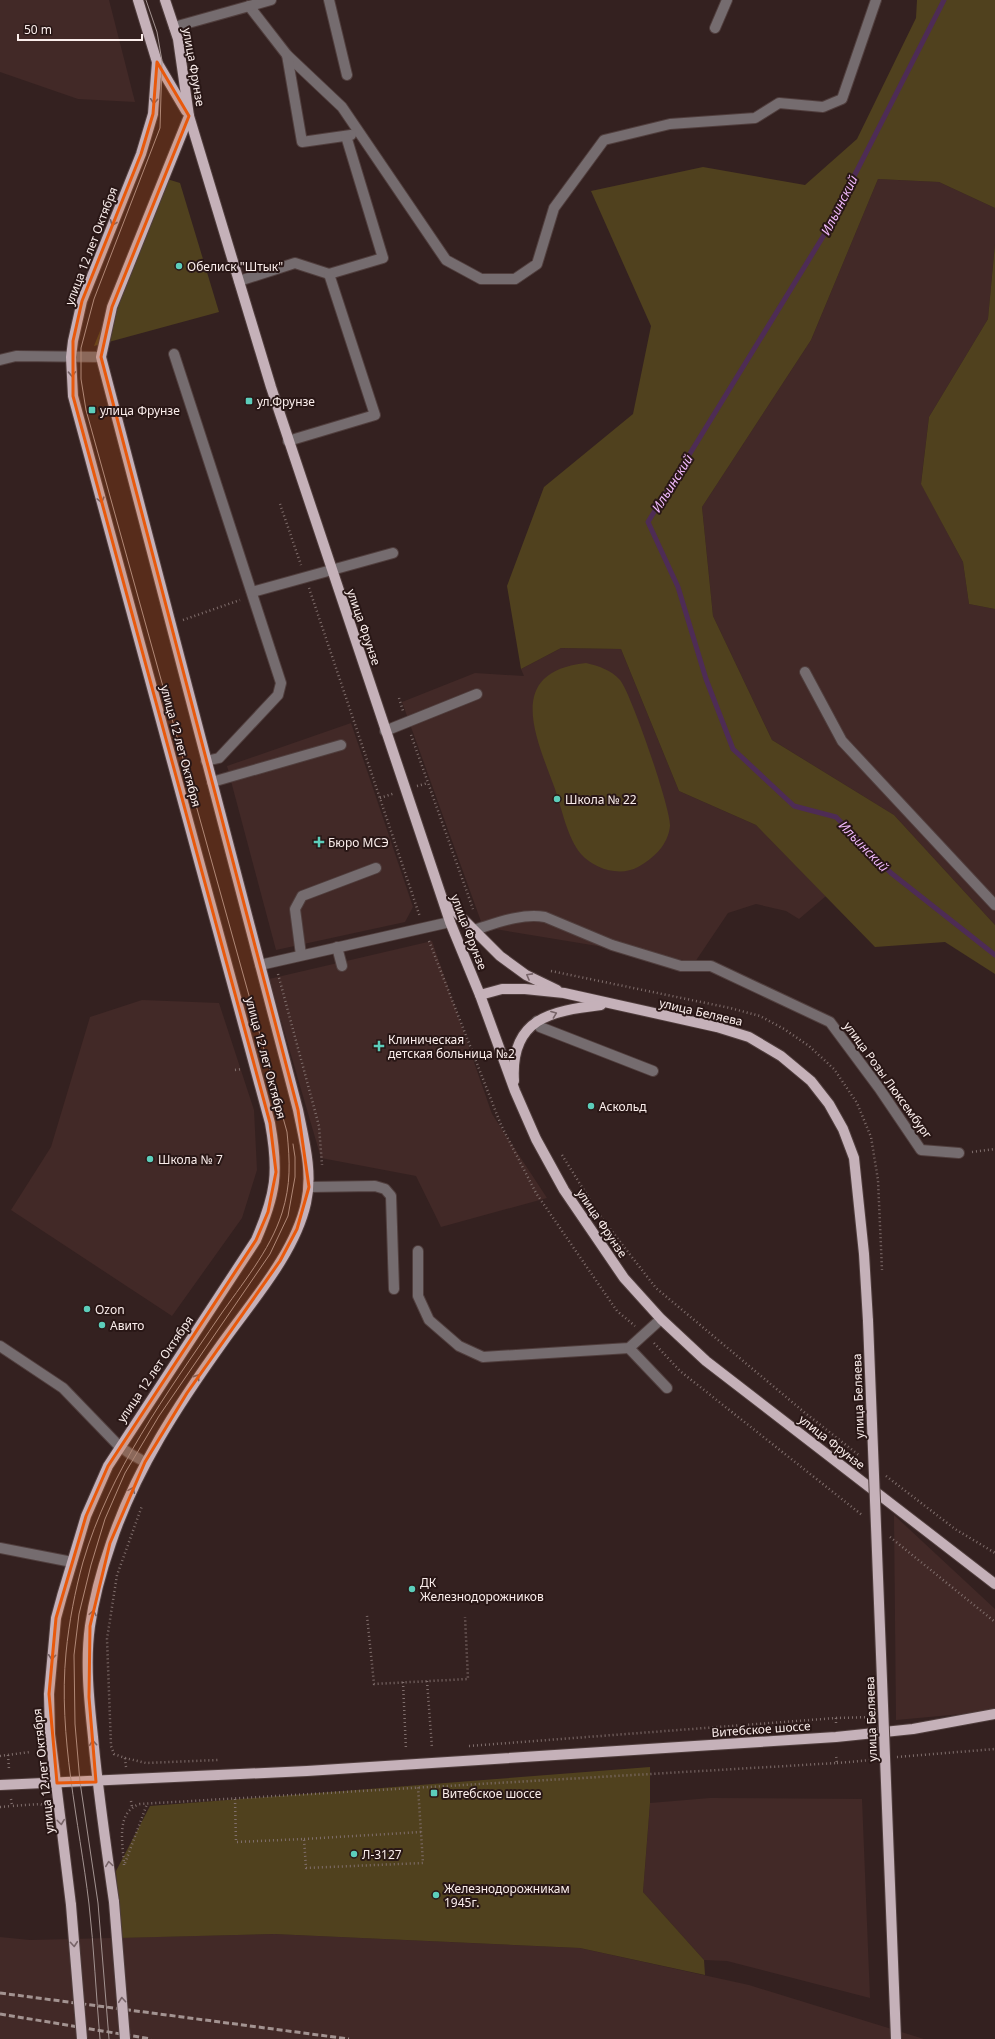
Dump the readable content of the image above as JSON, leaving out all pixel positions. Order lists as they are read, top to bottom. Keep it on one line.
{"streets":{"main road":["улица Фрунзе","улица 12 лет Октября","улица Беляева","Витебское шоссе"],"street":["улица Розы Люксембург"]},"crossings":[["улица Фрунзе","улица 12 лет Октября"],["улица 12 лет Октября","Витебское шоссе"]],"water":["Ильинский"],"places":{"other":["Обелиск \"Штык\"","Школа № 22","Аскольд","Школа № 7","Ozon","Авито","ДК Железнодорожников","Л-3127","Железнодорожникам 1945г."],"transit":["ул.Фрунзе","улица Фрунзе","Витебское шоссе"],"health":["Бюро МСЭ","Клиническая детская больница №2"]},"scale_bar":"50 m"}
